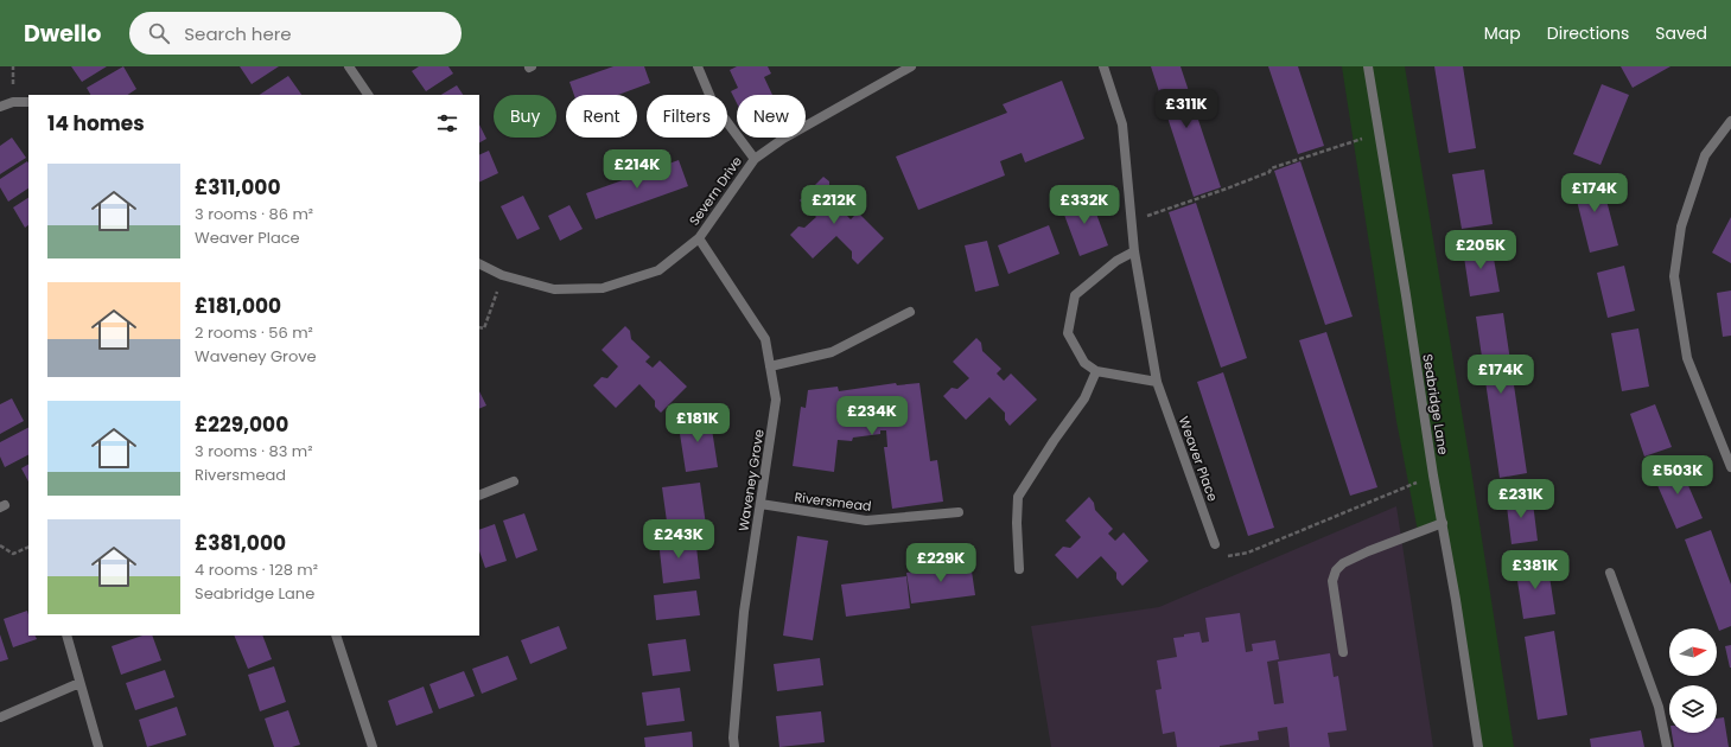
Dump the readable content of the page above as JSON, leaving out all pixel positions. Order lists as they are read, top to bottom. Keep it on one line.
{"streets":{"street":["Severn Drive","Seabridge Lane","Weaver Place","Waveney Grove","Riversmead"]},"crossings":[["Severn Drive","Waveney Grove"],["Waveney Grove","Riversmead"]],"north":"right","page":{"header":"Dwello","search":"Search here","nav":["Map","Directions","Saved"],"price":["£311K","£214K","£174K","£212K","£332K","£205K","£174K","£234K","£181K","£503K","£231K","£243K","£229K","£381K"],"chip":["Buy","Rent","Filters","New"],"heading":"14 homes","list":[{"name":"£311,000","note":"3 rooms · 86 m² · Weaver Place"},{"name":"£181,000","note":"2 rooms · 56 m² · Waveney Grove"},{"name":"£229,000","note":"3 rooms · 83 m² · Riversmead"},{"name":"£381,000","note":"4 rooms · 128 m² · Seabridge Lane"}]}}
